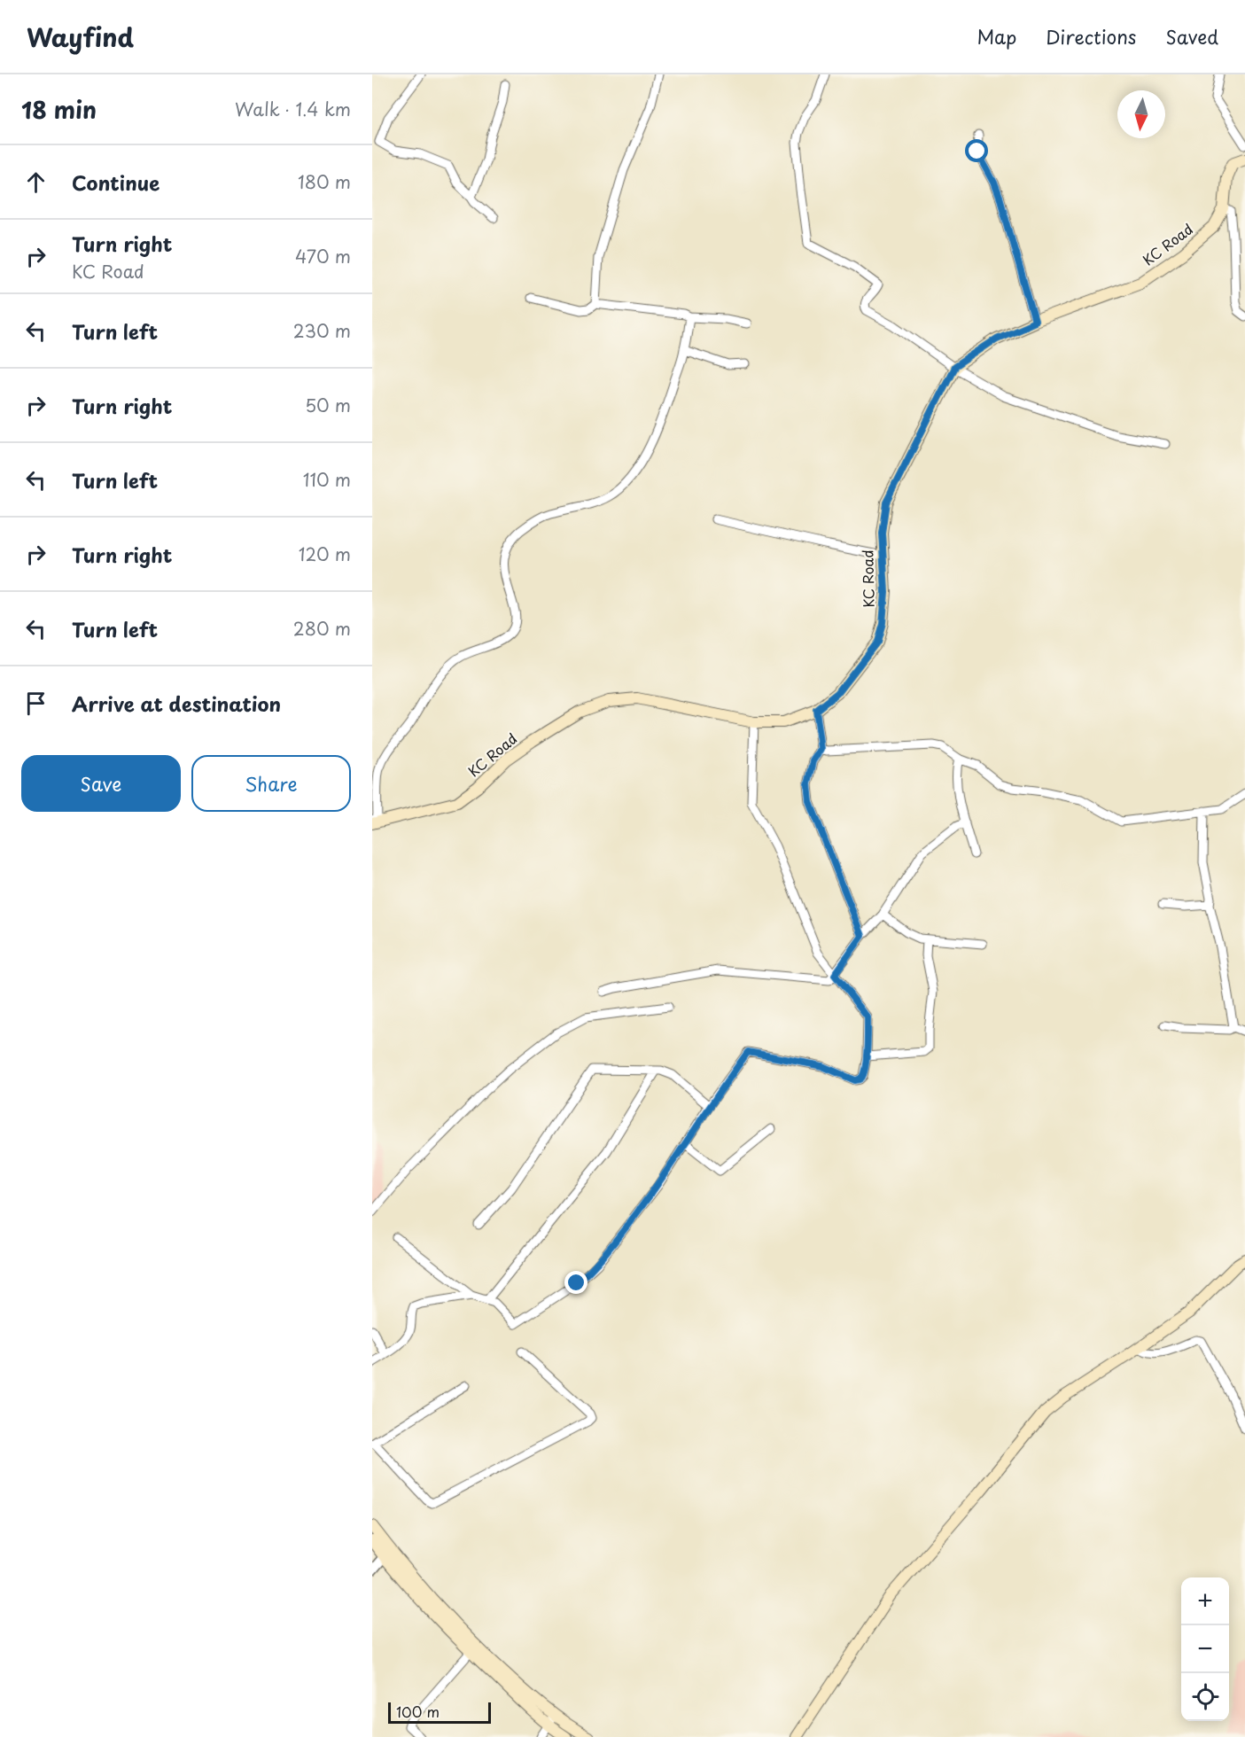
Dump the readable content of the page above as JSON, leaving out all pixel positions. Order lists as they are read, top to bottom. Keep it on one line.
{"streets":{"main road":["KC Road"]},"scale_bar":"100 m","north":"bottom","page":{"header":"Wayfind","nav":["Map","Directions","Saved"],"heading":["18 min","Walk · 1.4 km"],"list":[["Continue","180 m"],["Turn right","KC Road","470 m"],["Turn left","230 m"],["Turn right","50 m"],["Turn left","110 m"],["Turn right","120 m"],["Turn left","280 m"],"Arrive at destination"],"buttons":["Save","Share"],"map_buttons":["+","−"],"scale":"100 m"}}
